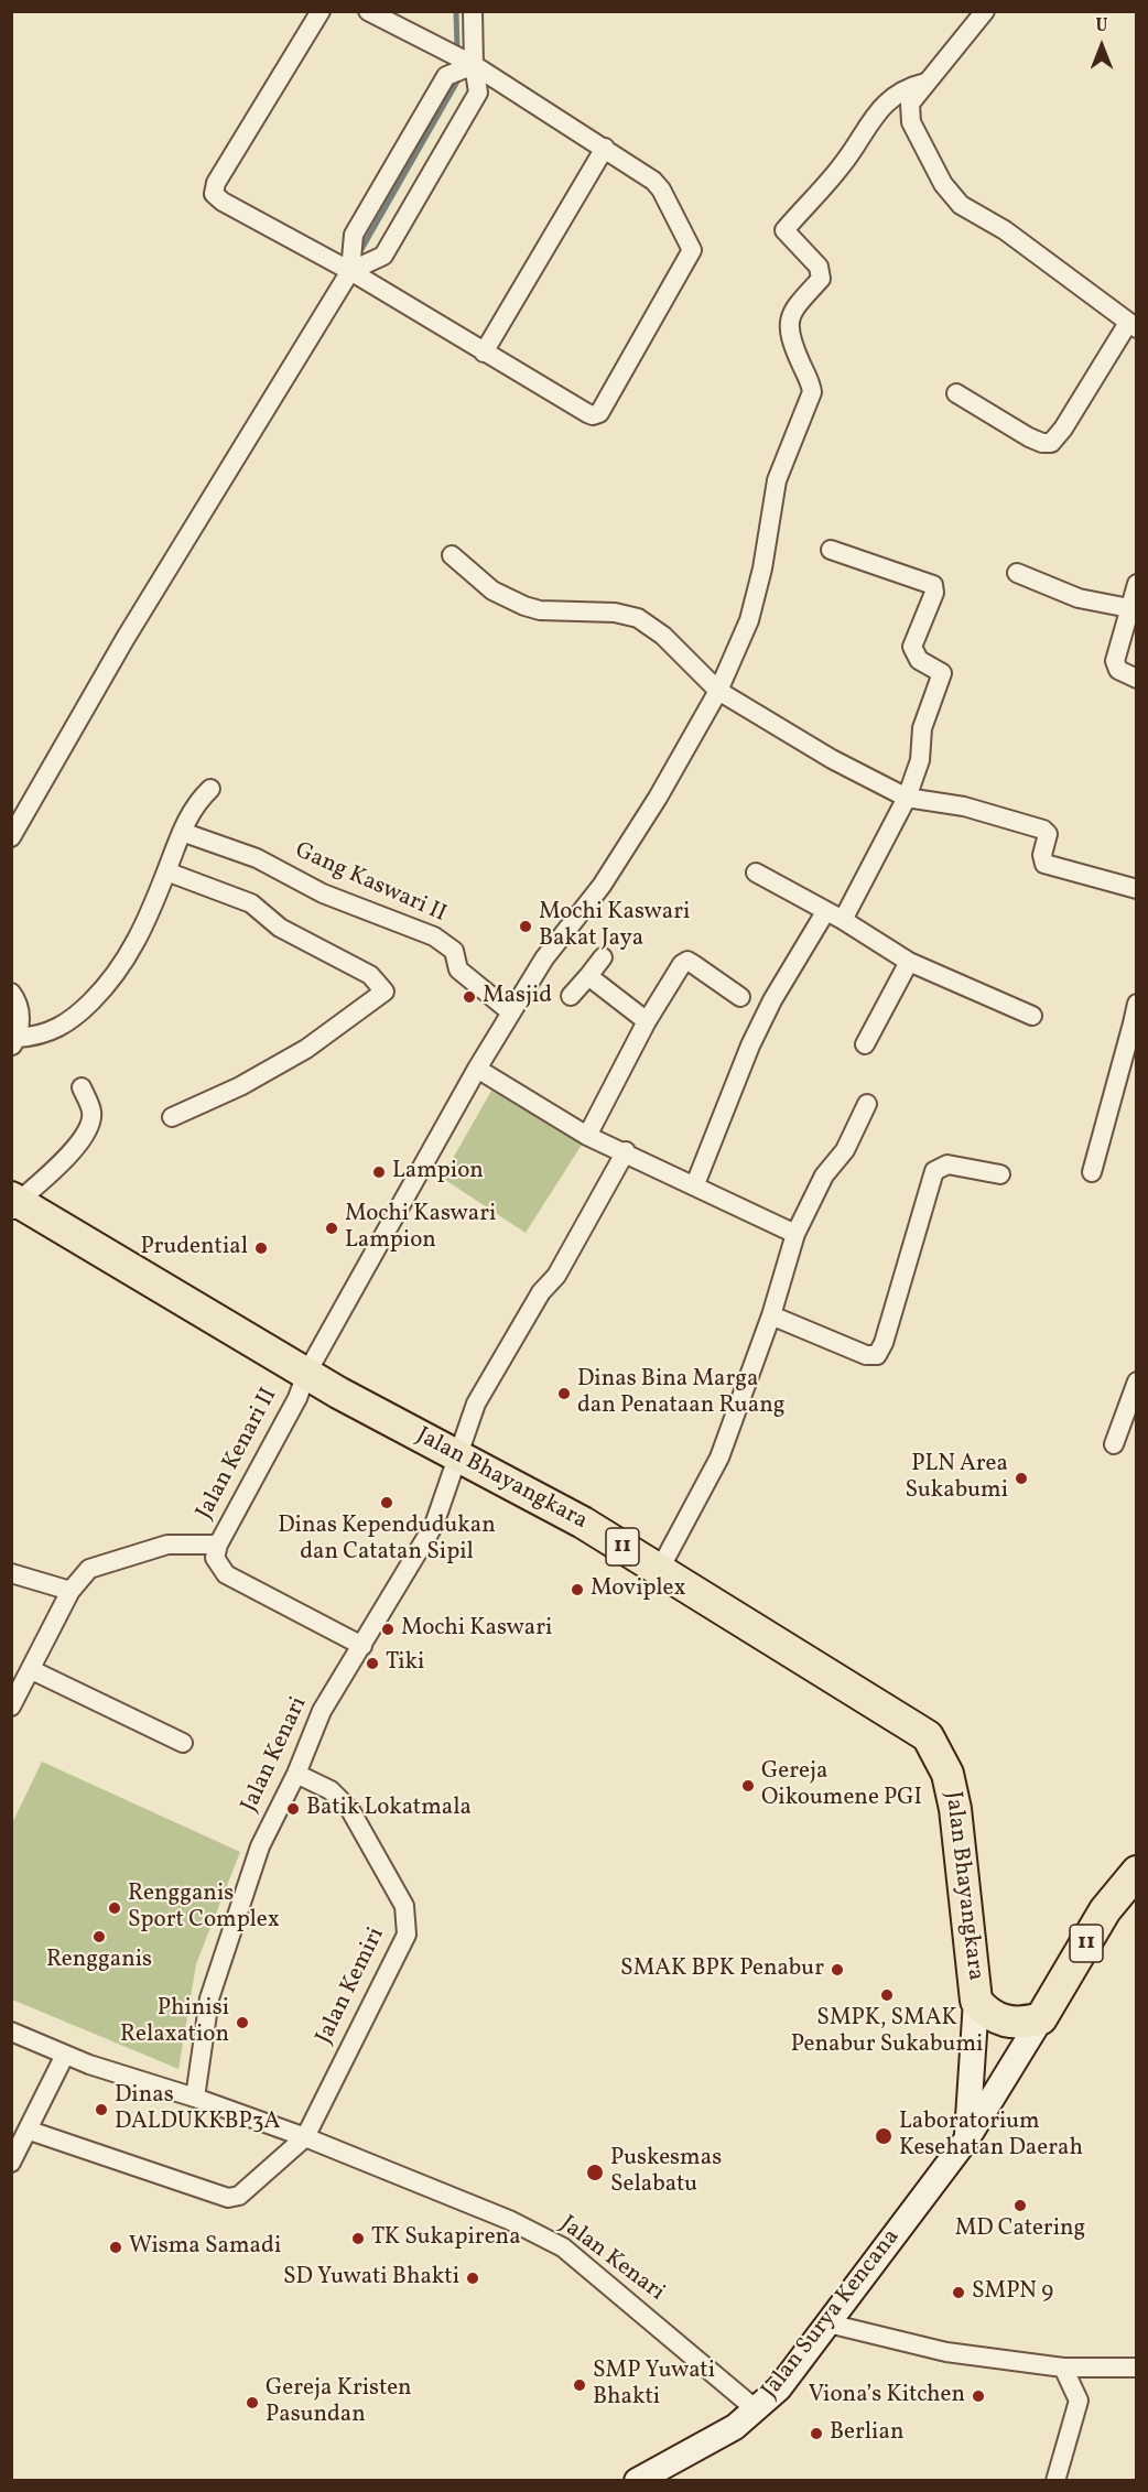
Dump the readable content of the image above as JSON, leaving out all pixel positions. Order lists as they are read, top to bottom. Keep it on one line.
{"streets":{"highway":["Jalan Bhayangkara","11","Jalan Surya Kencana"],"street":["Gang Kaswari II","Jalan Kenari II","Jalan Kenari","Jalan Kemiri"]},"crossings":[["Gang Kaswari II","Jalan Kenari II"],["Jalan Kenari II","Jalan Bhayangkara"],["Jalan Bhayangkara","Jalan Kenari"],["Jalan Bhayangkara","Jalan Surya Kencana"],["Jalan Kenari","Jalan Kemiri"],["Jalan Kenari","Jalan Surya Kencana"]],"places":["Mochi Kaswari Bakat Jaya","Masjid","Lampion","Mochi Kaswari Lampion","Prudential","Dinas Bina Marga dan Penataan Ruang","PLN Area Sukabumi","Dinas Kependudukan dan Catatan Sipil","Moviplex","Mochi Kaswari","Tiki","Gereja Oikoumene PGI","Batik Lokatmala","Rengganis Sport Complex","Rengganis","SMAK BPK Penabur","SMPK, SMAK Penabur Sukabumi","Phinisi Relaxation","Dinas DALDUKKBP3A","Laboratorium Kesehatan Daerah","Puskesmas Selabatu","MD Catering","TK Sukapirena","Wisma Samadi","SD Yuwati Bhakti","SMPN 9","SMP Yuwati Bhakti","Viona’s Kitchen","Gereja Kristen Pasundan","Berlian"],"north":"top"}
